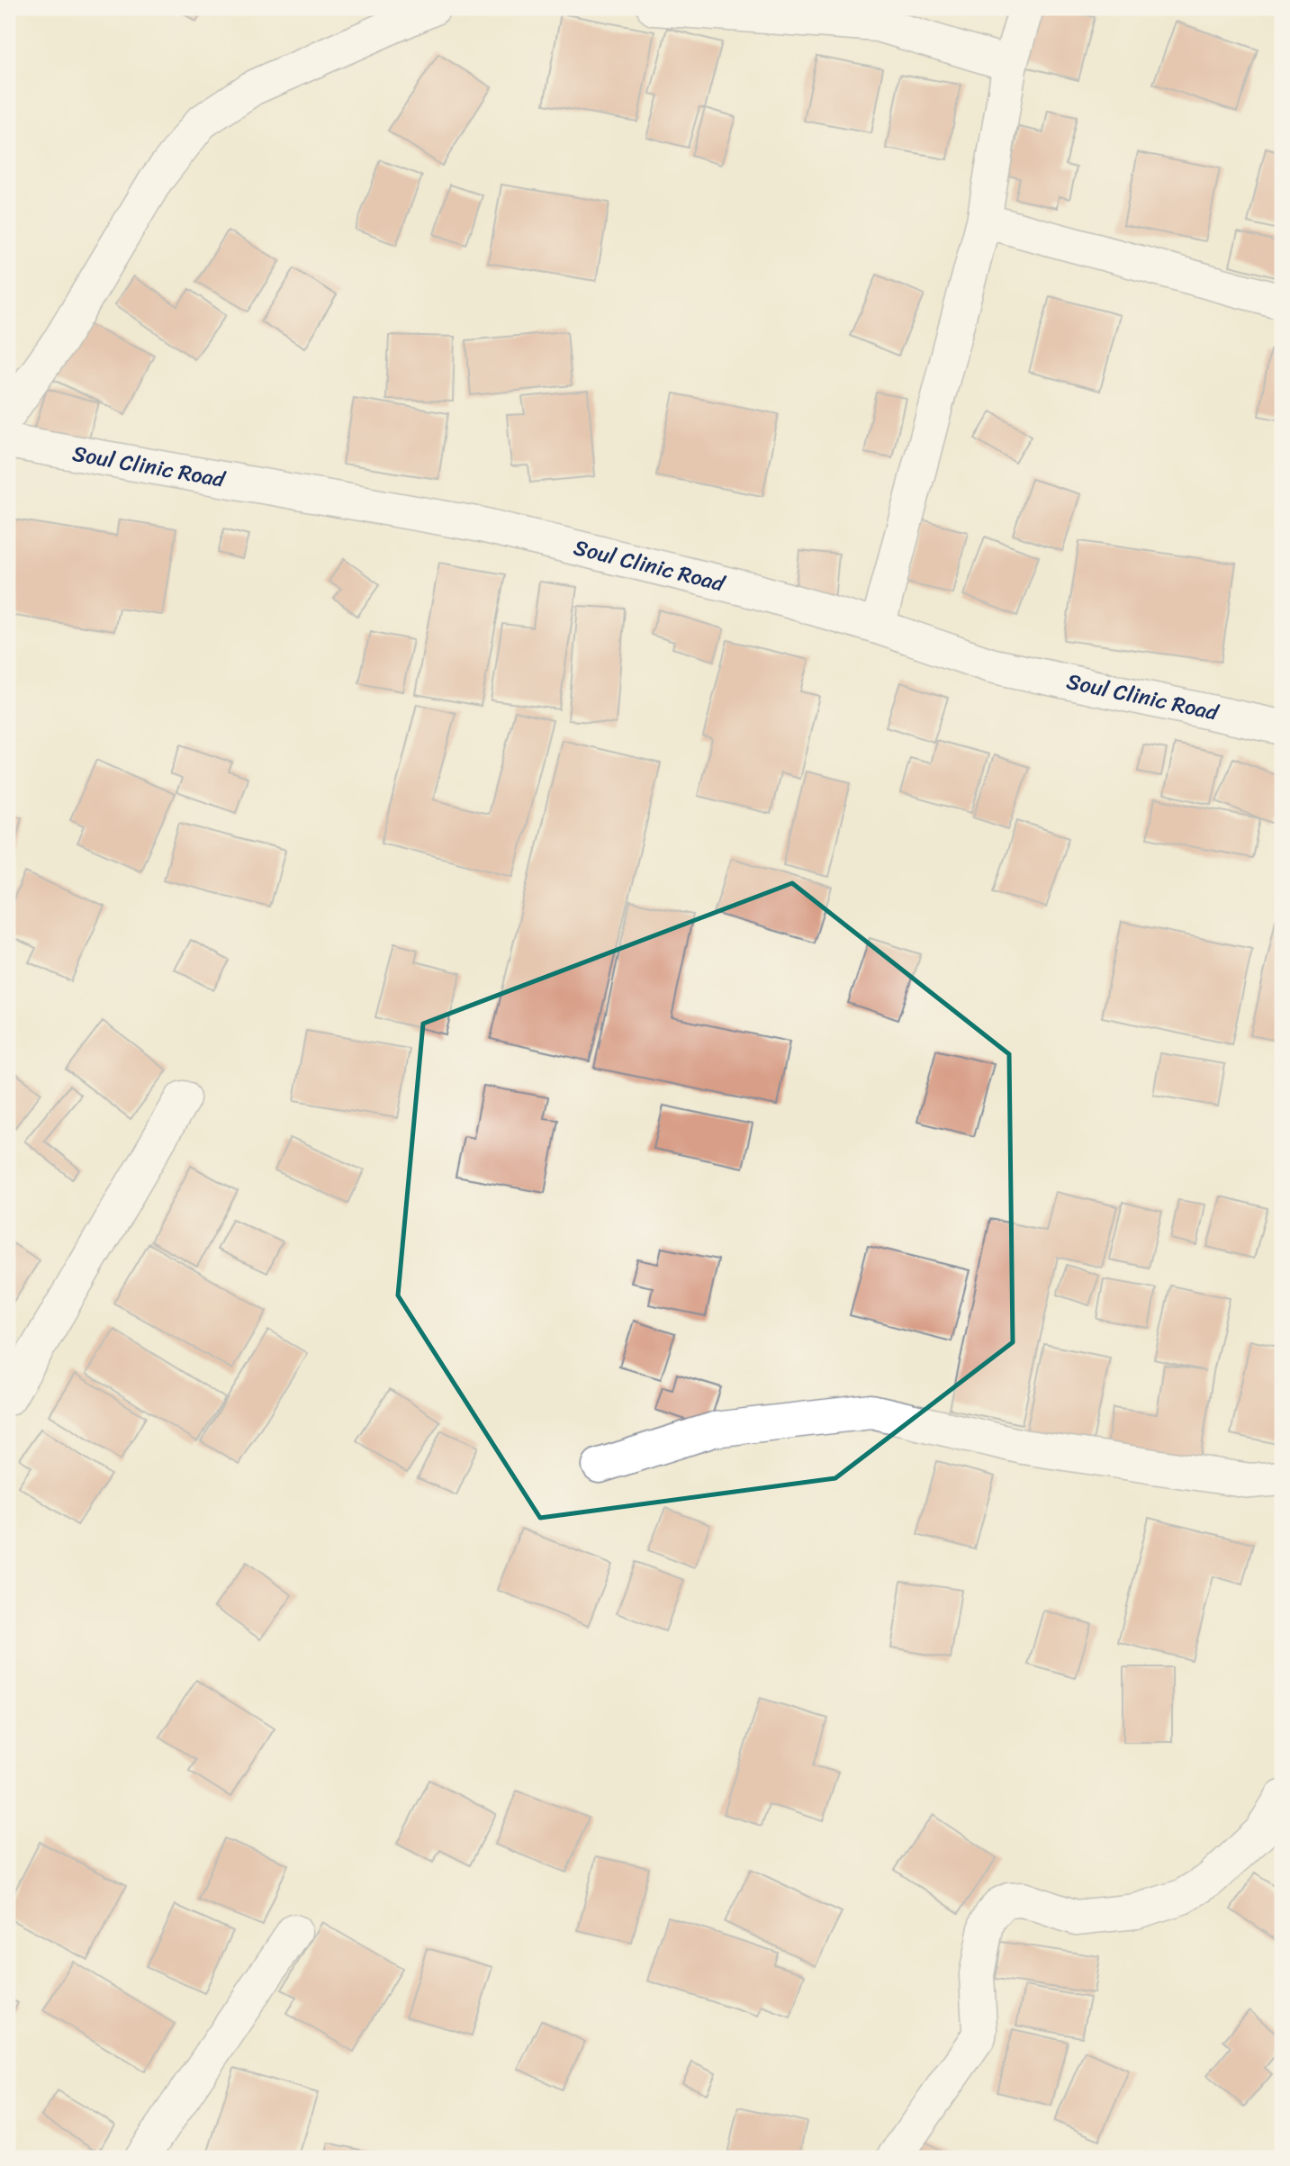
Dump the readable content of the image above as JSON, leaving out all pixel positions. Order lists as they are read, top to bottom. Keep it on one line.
{"streets":{"street":["Soul Clinic Road"]}}
